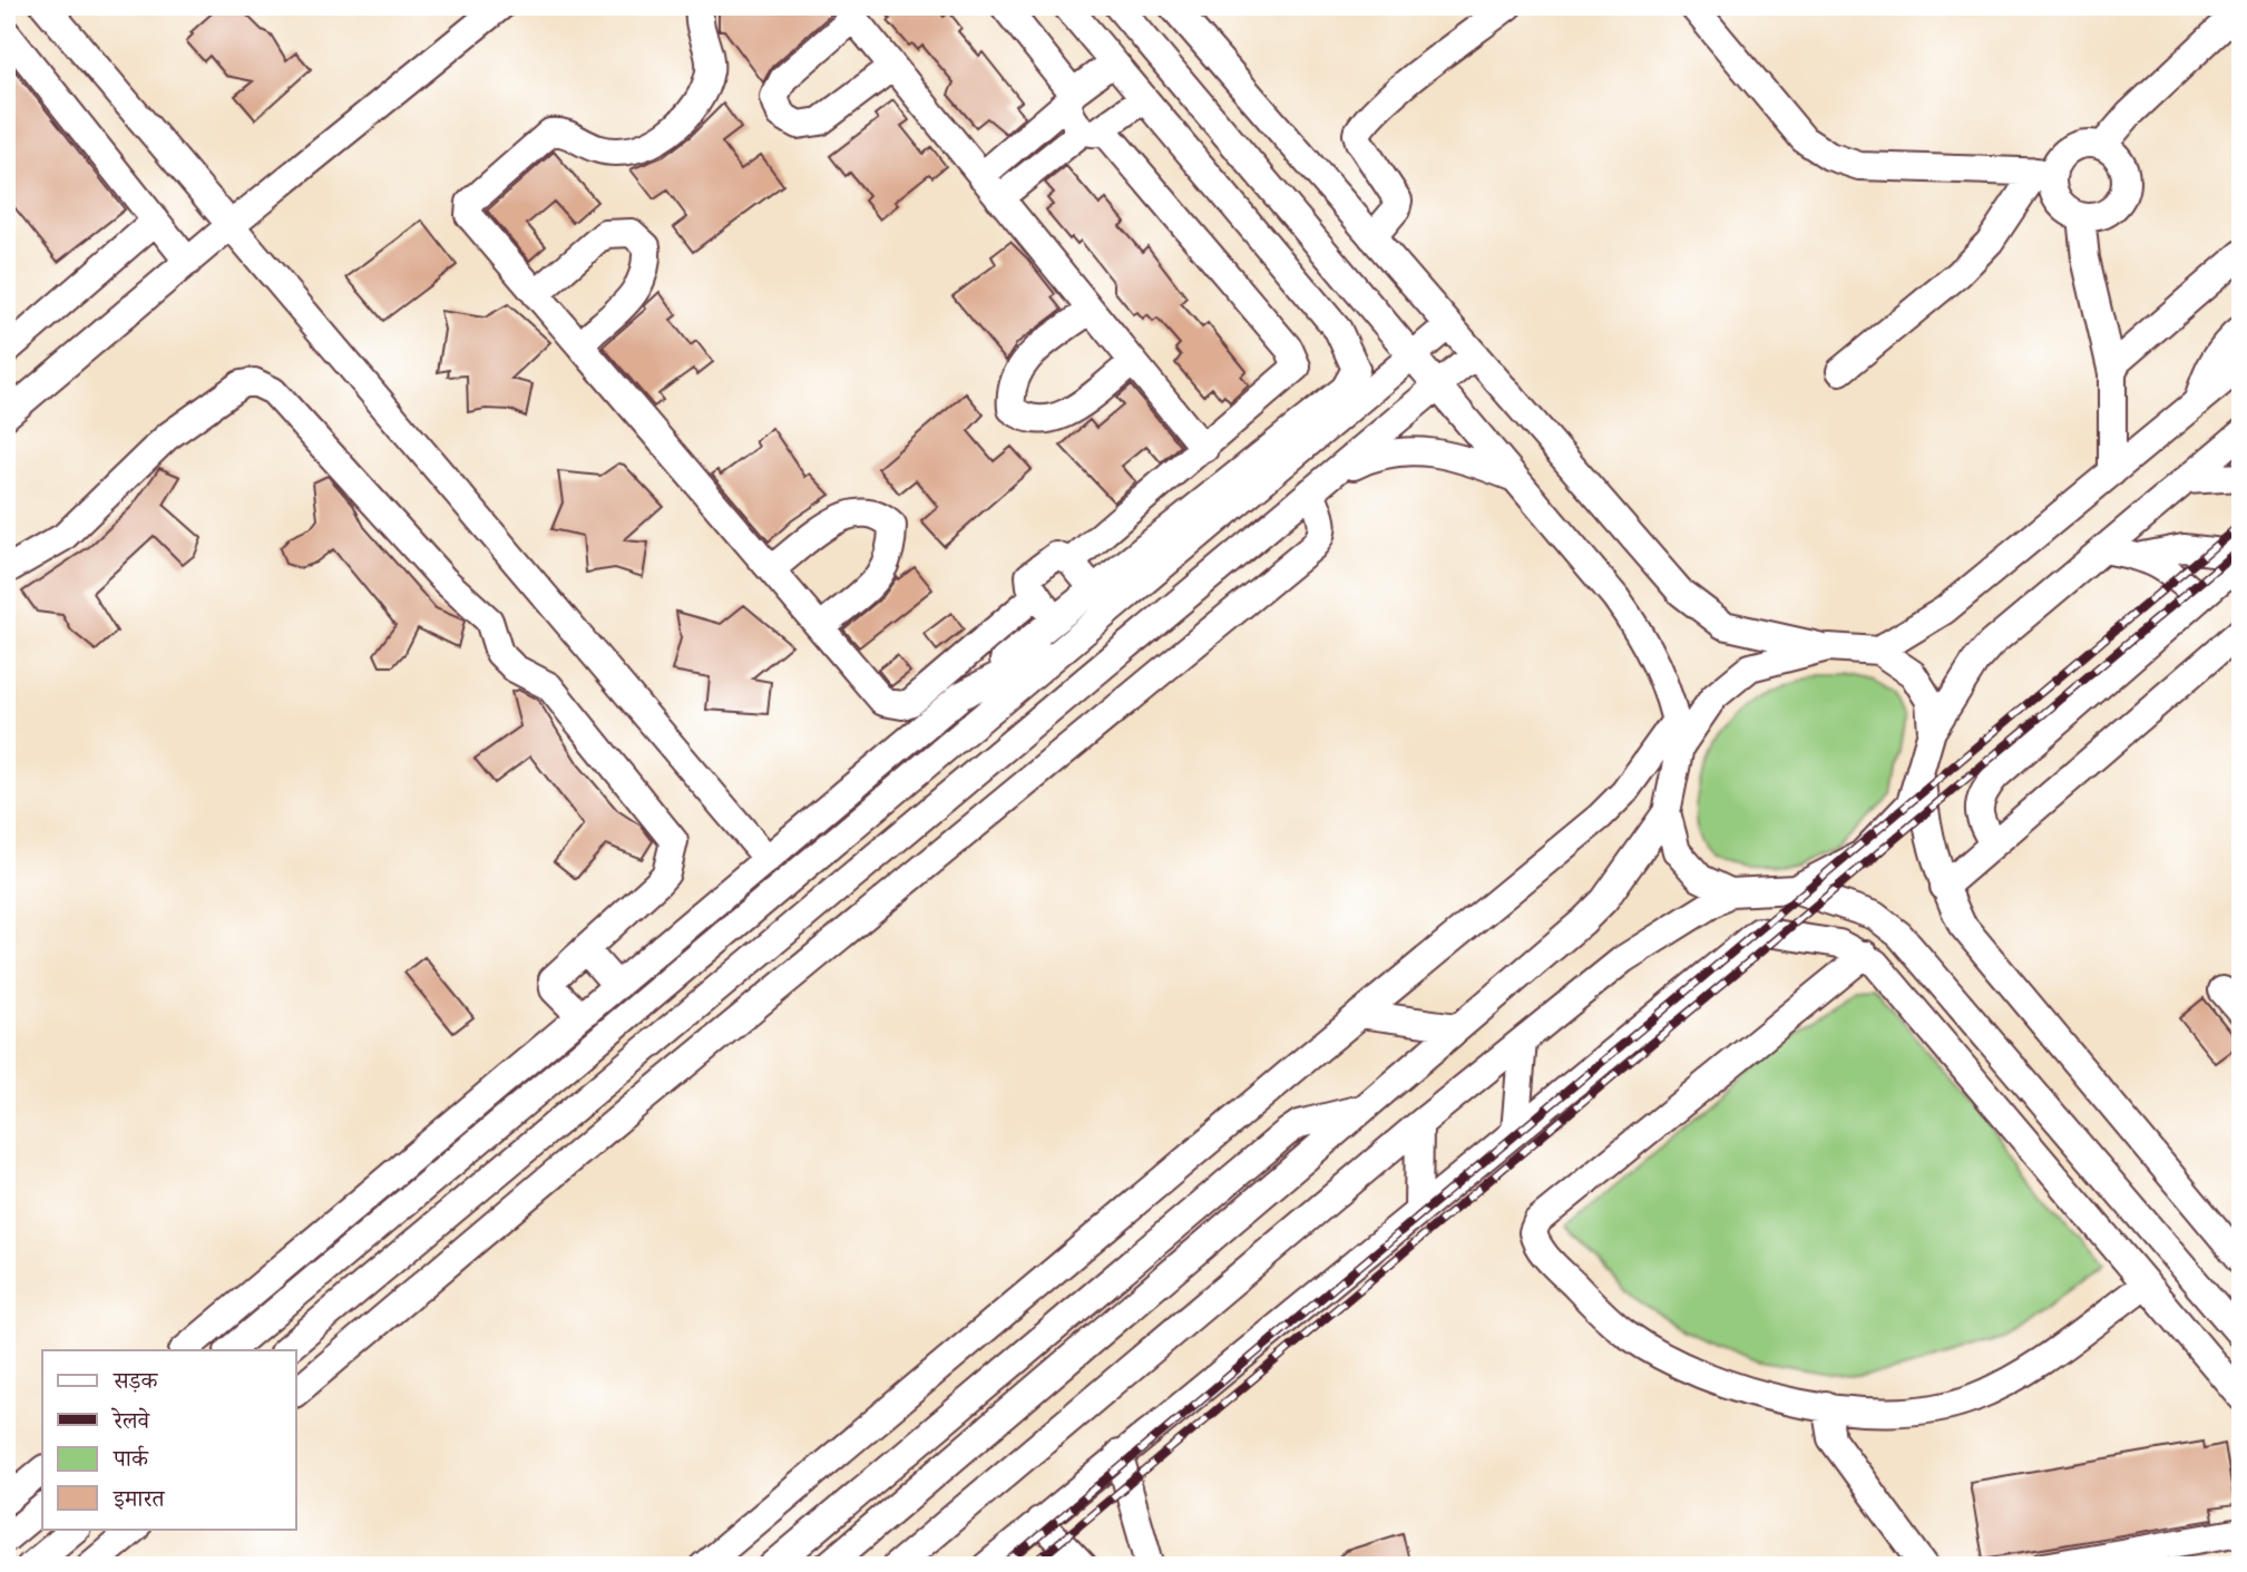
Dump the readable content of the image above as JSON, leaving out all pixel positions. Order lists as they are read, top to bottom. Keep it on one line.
{"legend":["सड़क","रेलवे","पार्क","इमारत"]}
